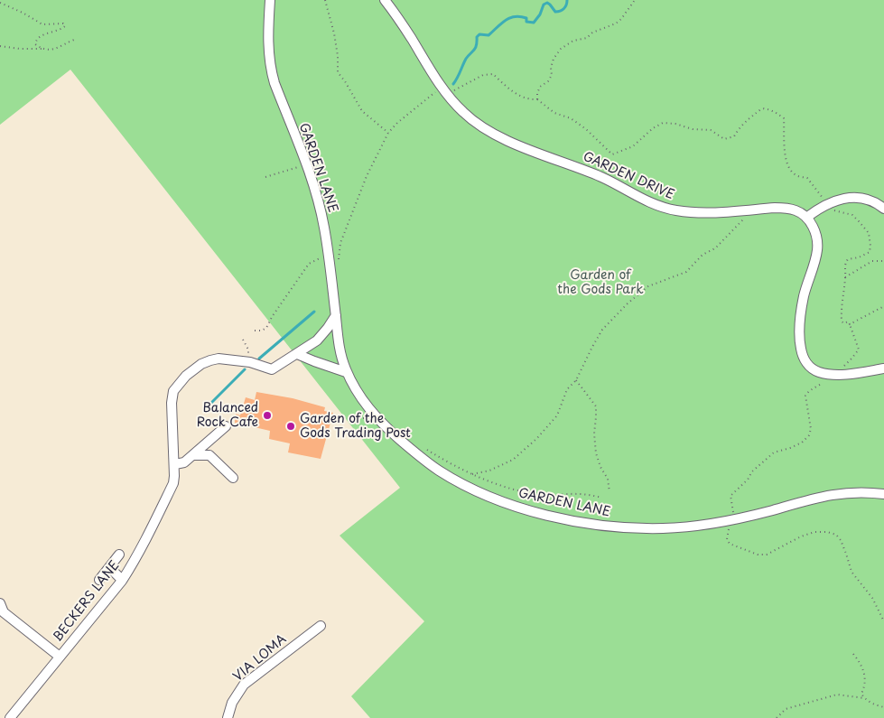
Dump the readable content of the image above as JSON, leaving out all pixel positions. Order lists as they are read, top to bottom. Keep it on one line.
{"streets":{"street":["GARDEN LANE","GARDEN DRIVE","BECKERS LANE","VIA LOMA"]},"crossings":[["GARDEN LANE","BECKERS LANE"]],"parks":["Garden of the Gods Park"],"places":["Balanced Rock Cafe","Garden of the Gods Trading Post"]}
